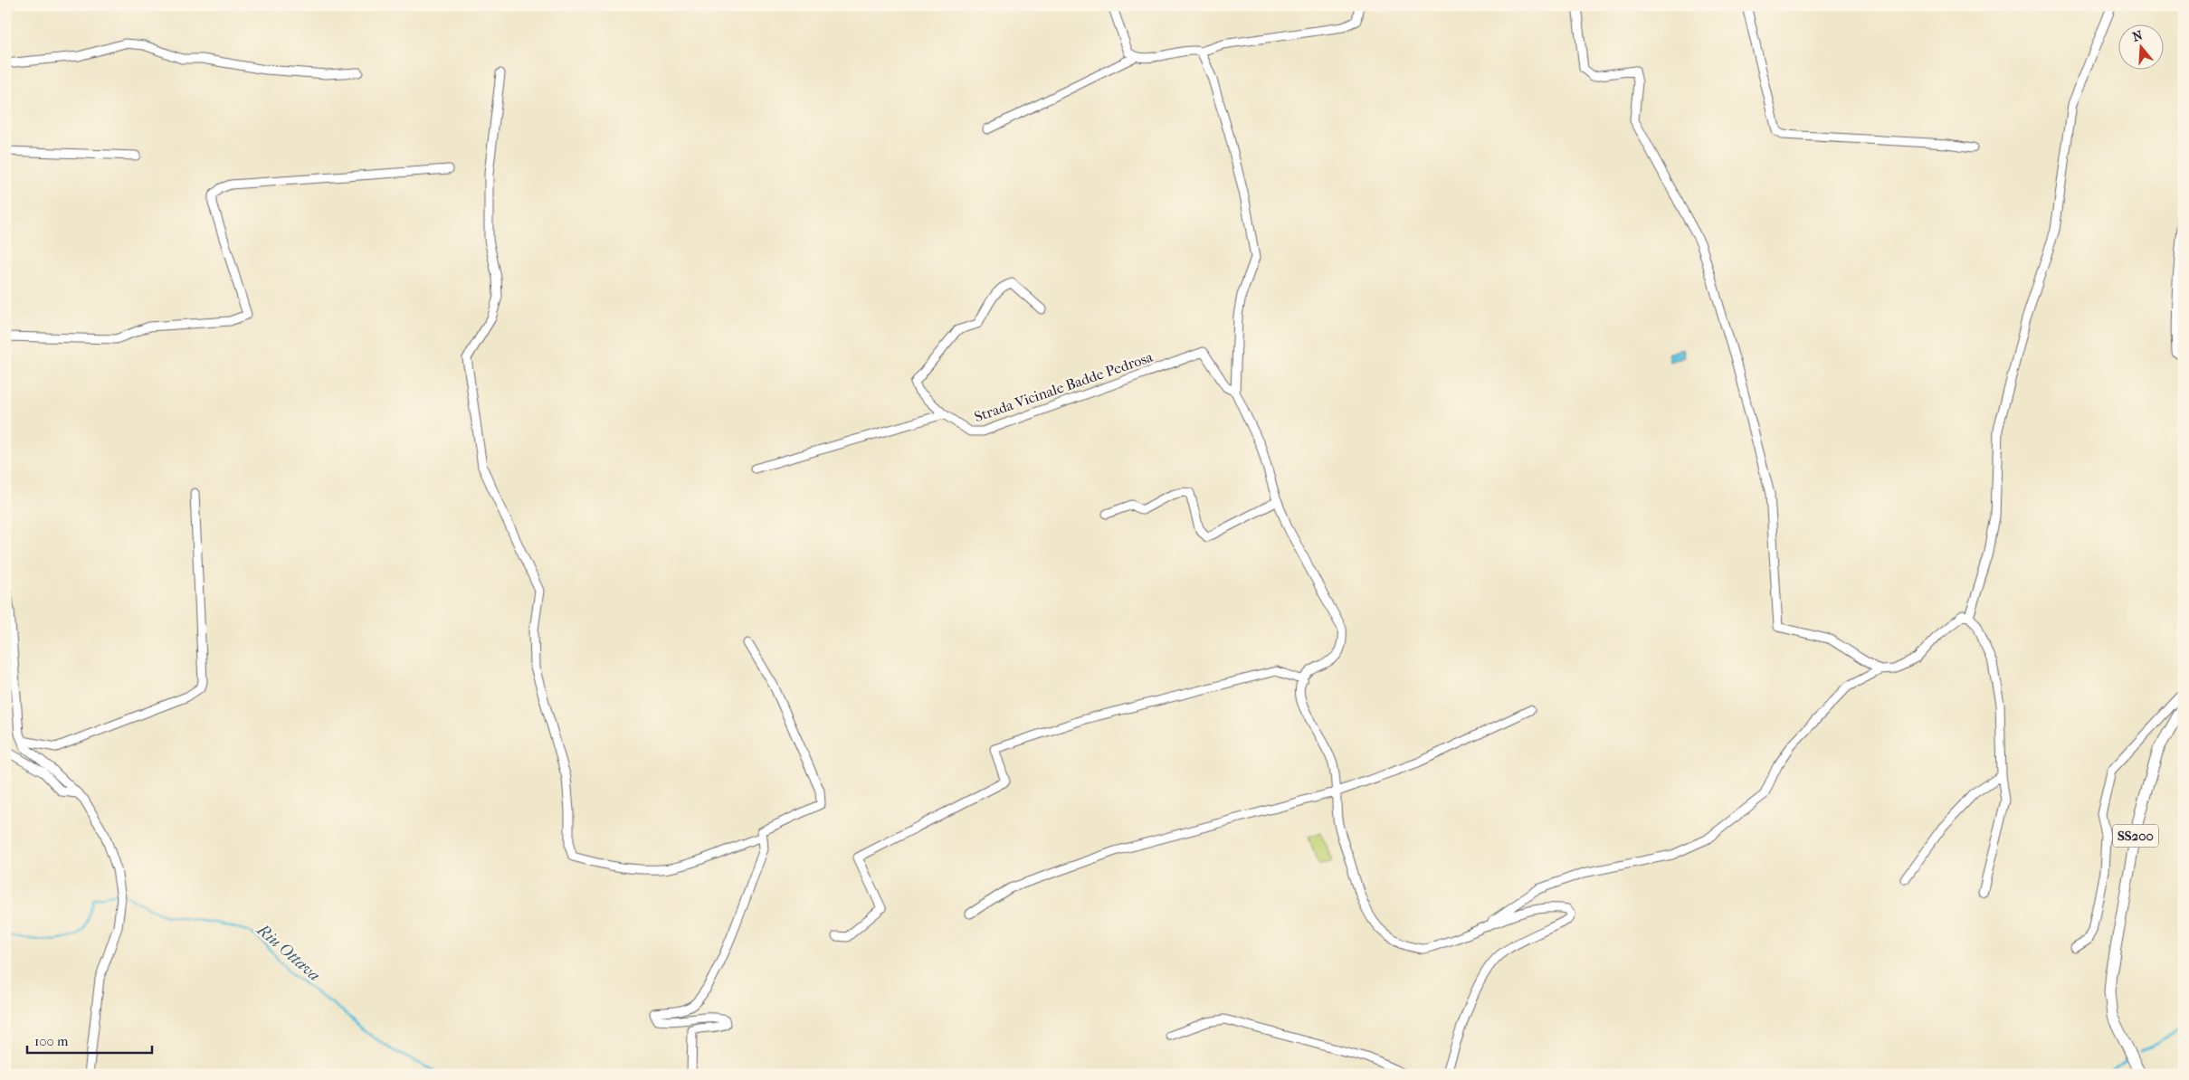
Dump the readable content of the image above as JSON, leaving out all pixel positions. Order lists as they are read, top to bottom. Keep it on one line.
{"streets":{"main road":["SS200"],"street":["Strada Vicinale Badde Pedrosa"]},"water":["Riu Ottava"],"scale_bar":"100 m","north":"top"}
